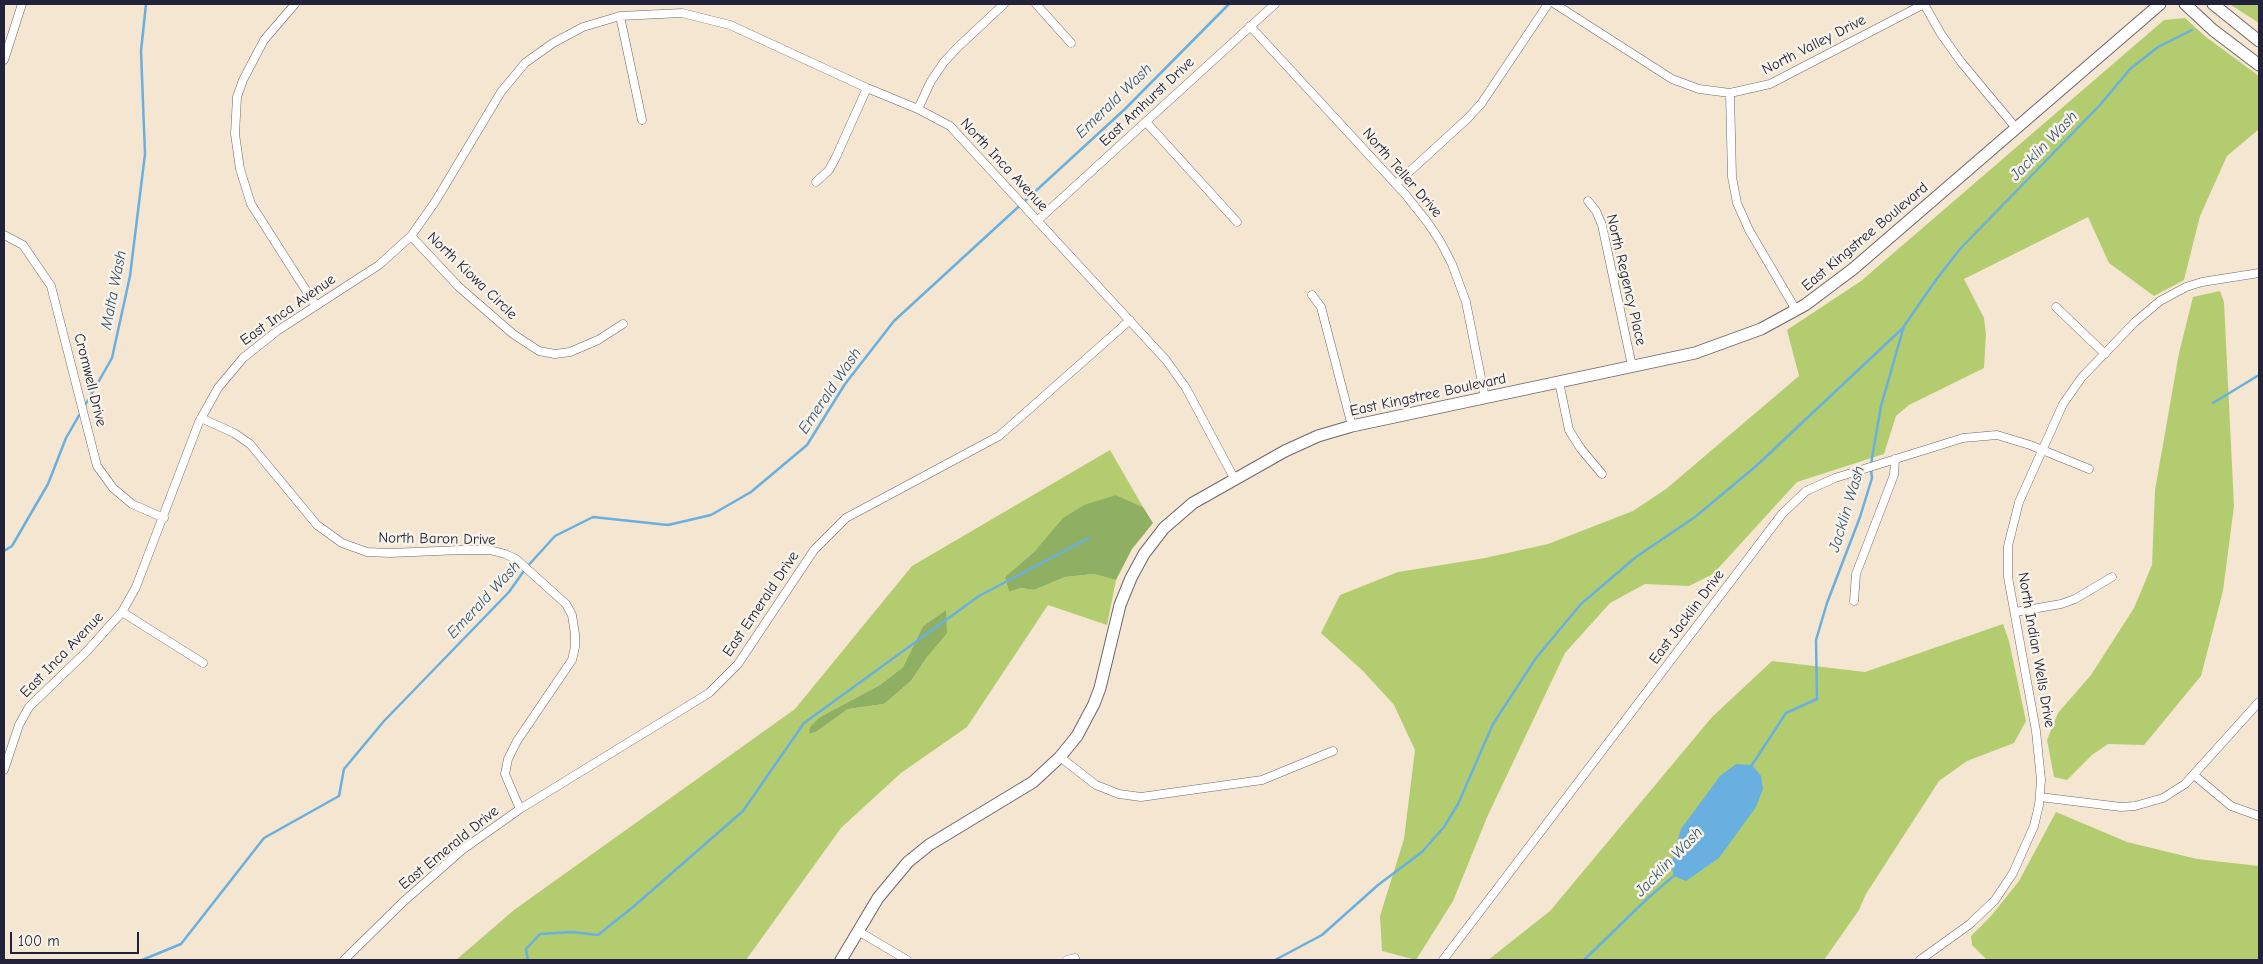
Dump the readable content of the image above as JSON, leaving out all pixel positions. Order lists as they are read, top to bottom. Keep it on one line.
{"streets":{"street":["North Valley Drive","East Amhurst Drive","North Inca Avenue","North Teller Drive","East Kingstree Boulevard","North Kiowa Circle","North Regency Place","East Inca Avenue","Cromwell Drive","North Baron Drive","East Emerald Drive","East Jacklin Drive","North Indian Wells Drive"]},"crossings":[["East Amhurst Drive","North Inca Avenue"],["East Amhurst Drive","North Teller Drive"],["North Inca Avenue","East Kingstree Boulevard"],["North Inca Avenue","East Inca Avenue"],["North Inca Avenue","East Emerald Drive"],["North Teller Drive","East Kingstree Boulevard"],["East Kingstree Boulevard","North Regency Place"],["North Kiowa Circle","East Inca Avenue"],["East Inca Avenue","Cromwell Drive"],["East Inca Avenue","North Baron Drive"],["North Baron Drive","East Emerald Drive"],["East Jacklin Drive","North Indian Wells Drive"]],"water":["Emerald Wash","Jacklin Wash","Malta Wash"],"scale_bar":"100 m"}
